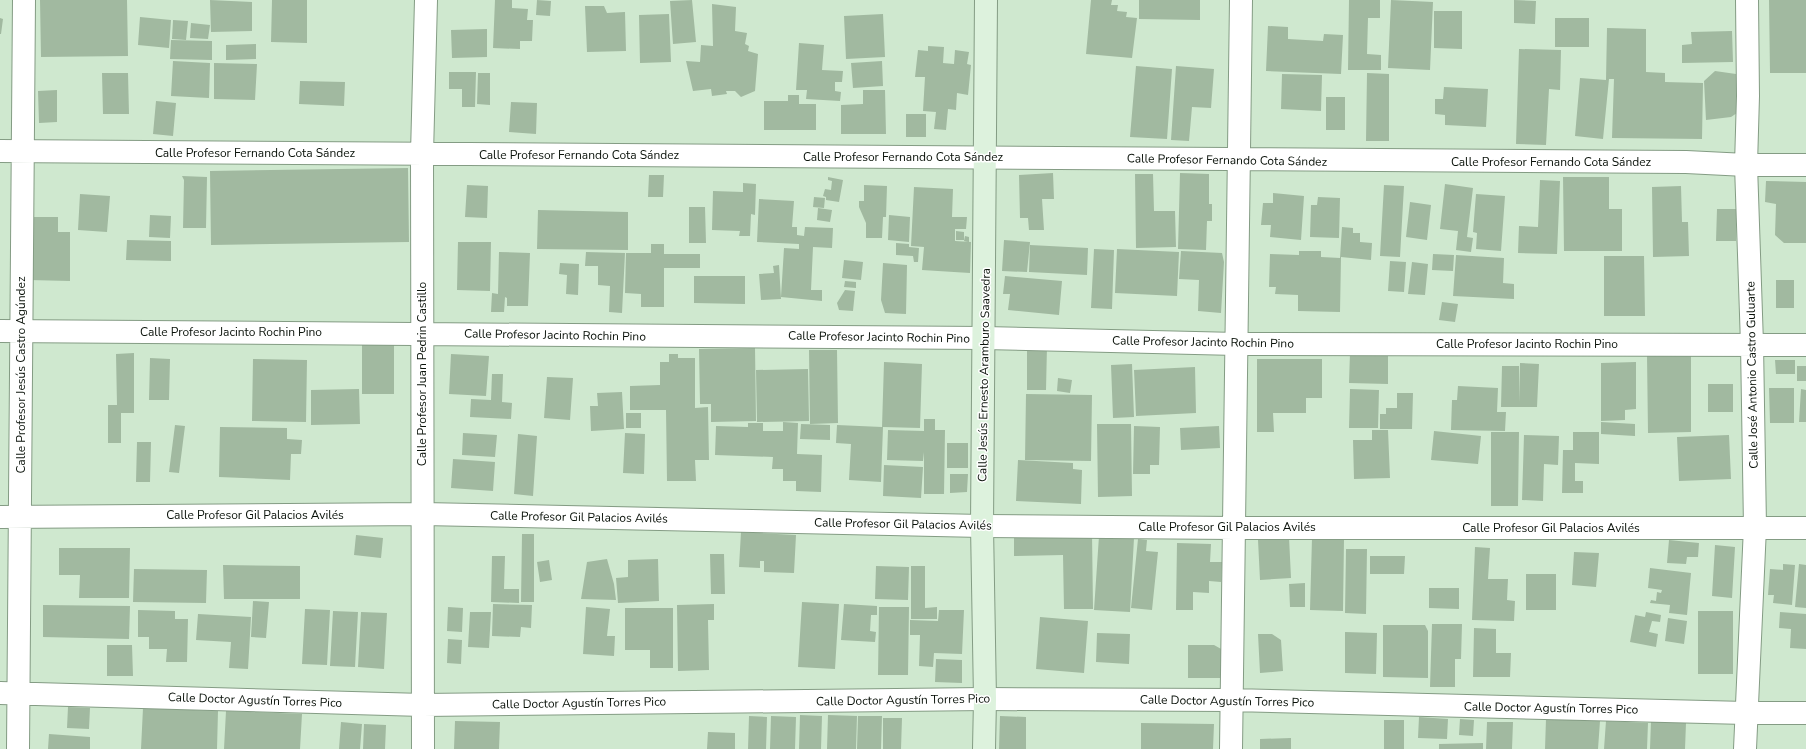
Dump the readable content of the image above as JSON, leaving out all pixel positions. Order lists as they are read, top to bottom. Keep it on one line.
{"streets":{"street":["Calle Profesor Fernando Cota Sández","Calle Profesor Jacinto Rochin Pino","Calle Profesor Juan Pedrin Castillo","Calle Profesor Jesús Castro Agúndez","Calle Jesús Ernesto Aramburo Saavedra","Calle José Antonio Castro Guluarte","Calle Profesor Gil Palacios Avilés","Calle Doctor Agustín Torres Pico"]},"crossings":[["Calle Profesor Fernando Cota Sández","Calle Profesor Juan Pedrin Castillo"],["Calle Profesor Fernando Cota Sández","Calle Profesor Jesús Castro Agúndez"],["Calle Profesor Fernando Cota Sández","Calle Jesús Ernesto Aramburo Saavedra"],["Calle Profesor Fernando Cota Sández","Calle José Antonio Castro Guluarte"],["Calle Profesor Jacinto Rochin Pino","Calle Profesor Juan Pedrin Castillo"],["Calle Profesor Jacinto Rochin Pino","Calle Profesor Jesús Castro Agúndez"],["Calle Profesor Jacinto Rochin Pino","Calle Jesús Ernesto Aramburo Saavedra"],["Calle Profesor Jacinto Rochin Pino","Calle José Antonio Castro Guluarte"],["Calle Profesor Juan Pedrin Castillo","Calle Profesor Gil Palacios Avilés"],["Calle Profesor Juan Pedrin Castillo","Calle Doctor Agustín Torres Pico"],["Calle Profesor Jesús Castro Agúndez","Calle Profesor Gil Palacios Avilés"],["Calle Profesor Jesús Castro Agúndez","Calle Doctor Agustín Torres Pico"],["Calle Jesús Ernesto Aramburo Saavedra","Calle Profesor Gil Palacios Avilés"],["Calle Jesús Ernesto Aramburo Saavedra","Calle Doctor Agustín Torres Pico"],["Calle José Antonio Castro Guluarte","Calle Profesor Gil Palacios Avilés"],["Calle José Antonio Castro Guluarte","Calle Doctor Agustín Torres Pico"]]}
